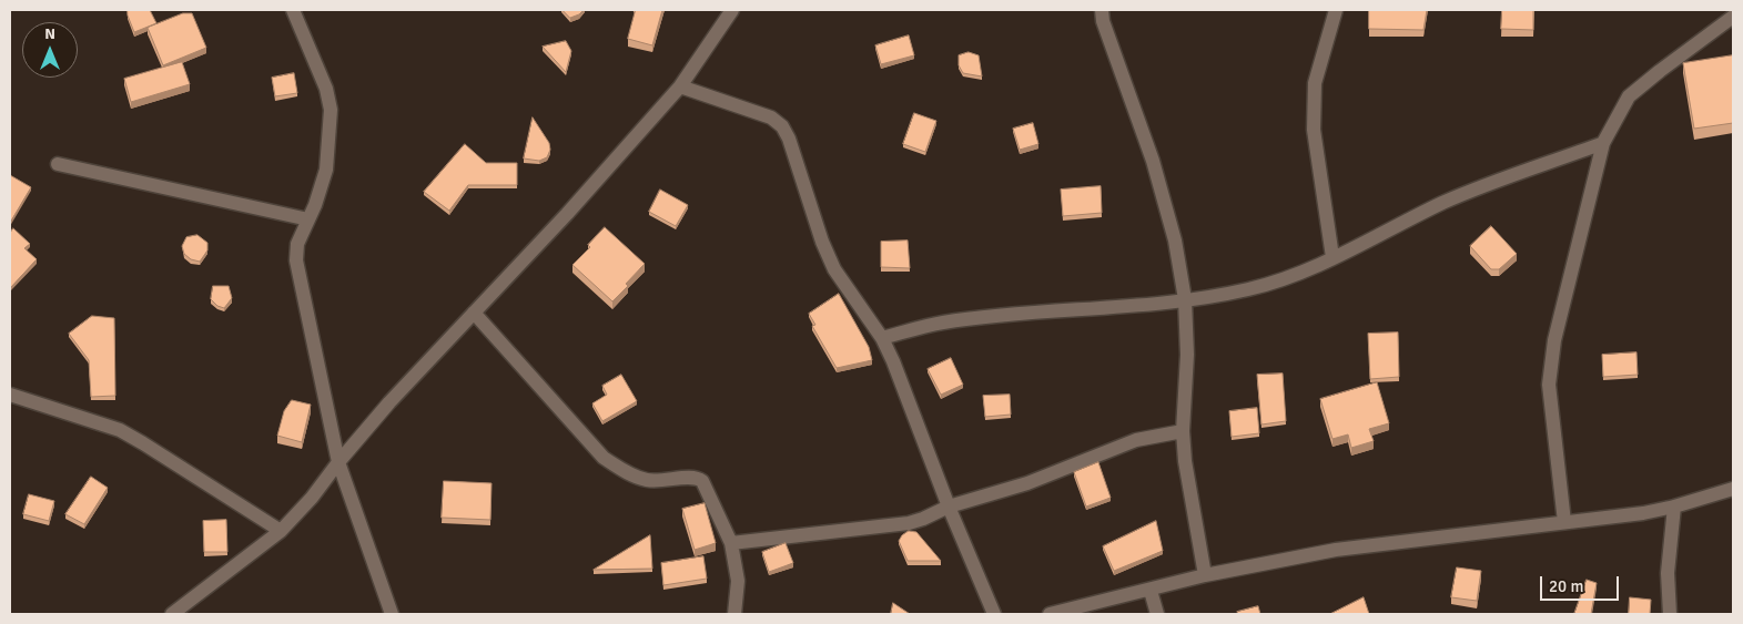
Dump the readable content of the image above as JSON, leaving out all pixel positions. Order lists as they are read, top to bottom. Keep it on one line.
{"scale_bar":"20 m","north":"top"}
